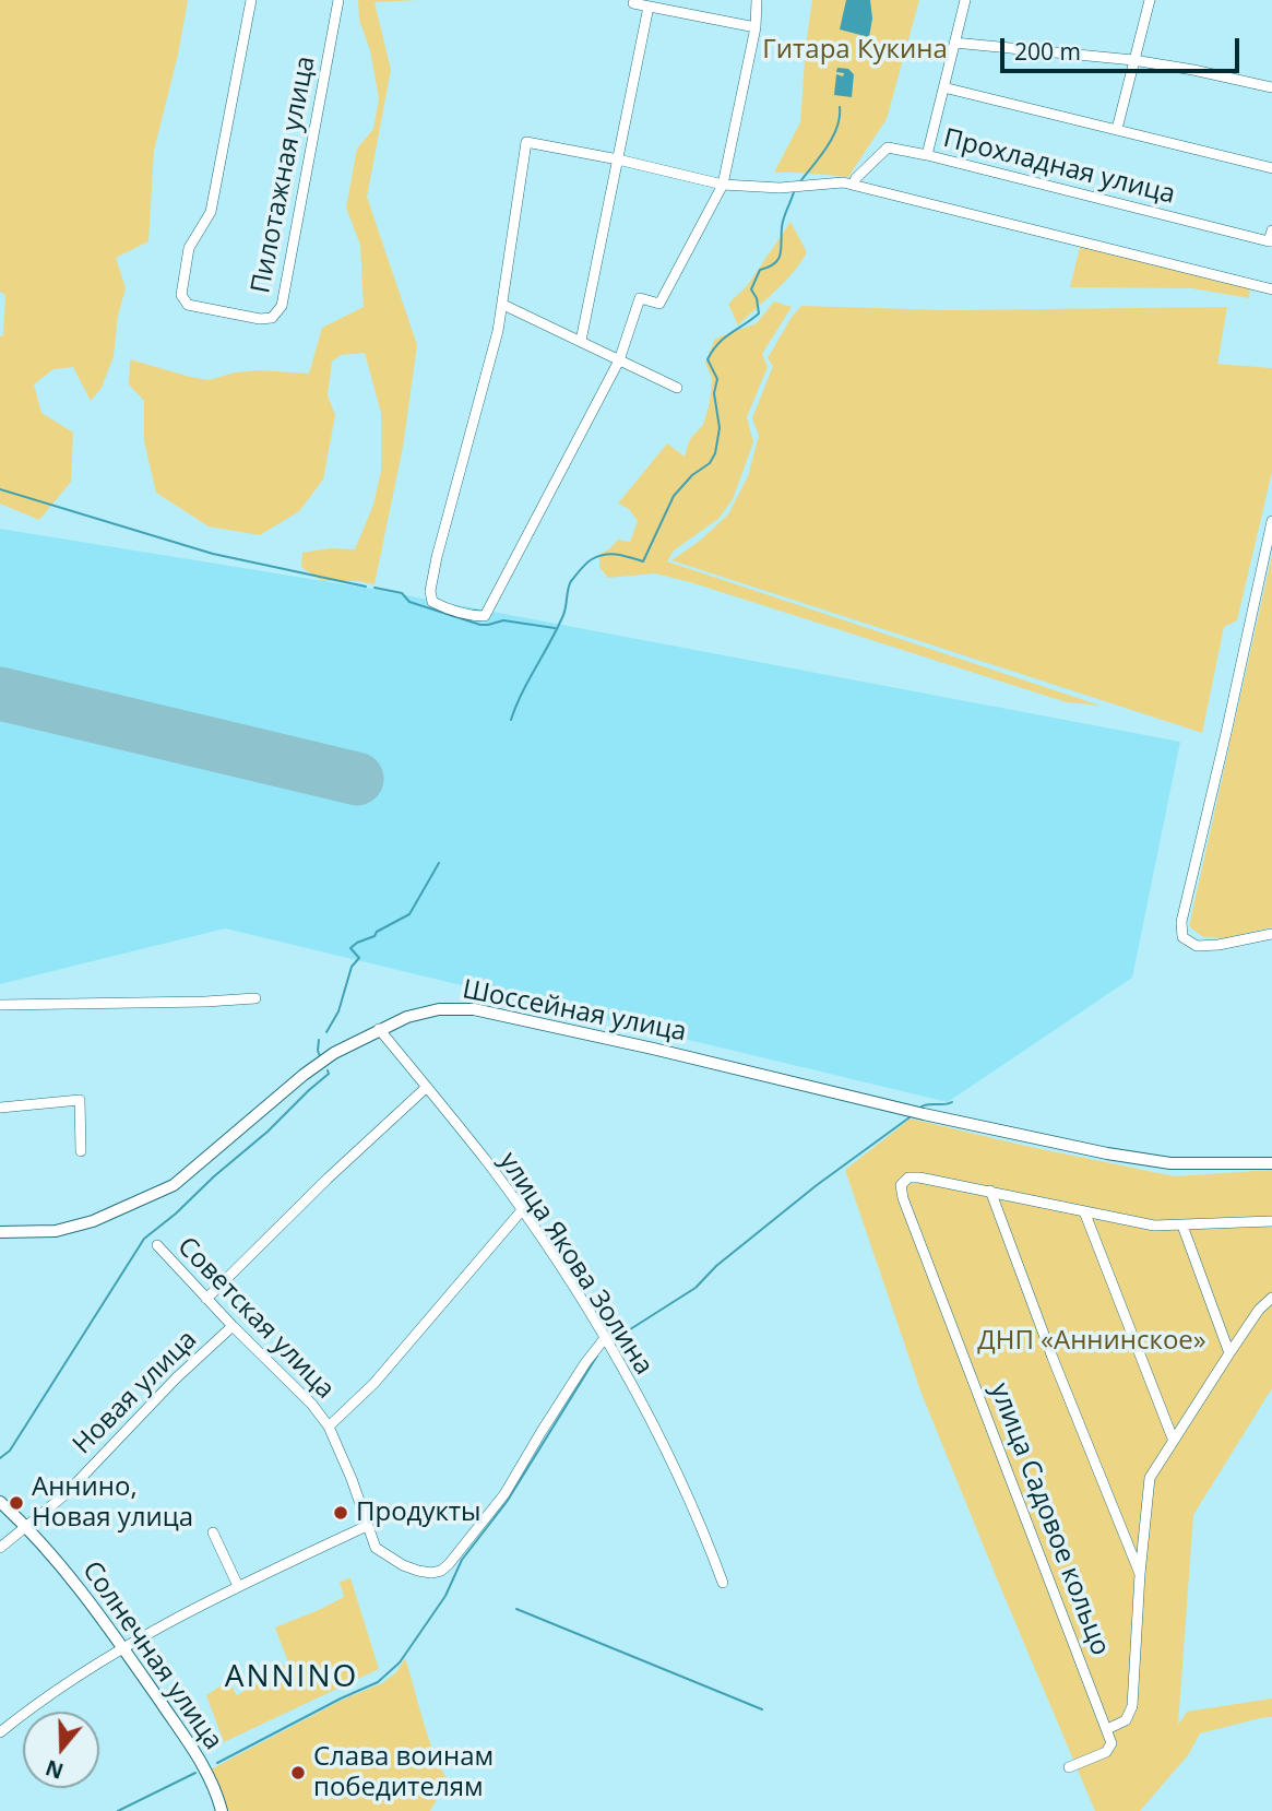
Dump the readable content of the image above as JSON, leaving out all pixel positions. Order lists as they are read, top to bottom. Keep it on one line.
{"streets":{"main road":["Шоссейная улица","Солнечная улица"],"street":["Прохладная улица","Пилотажная улица","улица Якова Золина","Советская улица","Новая улица","улица Садовое кольцо"]},"crossings":[["Шоссейная улица","улица Якова Золина"],["улица Якова Золина","Советская улица"],["улица Якова Золина","Новая улица"],["Советская улица","Новая улица"],["Новая улица","Солнечная улица"]],"districts":["ANNINO"],"parks":["Гитара Кукина","ДНП «Аннинское»"],"places":["Аннино, Новая улица","Продукты","Слава воинам победителям"],"scale_bar":"200 m","north":"bottom"}
